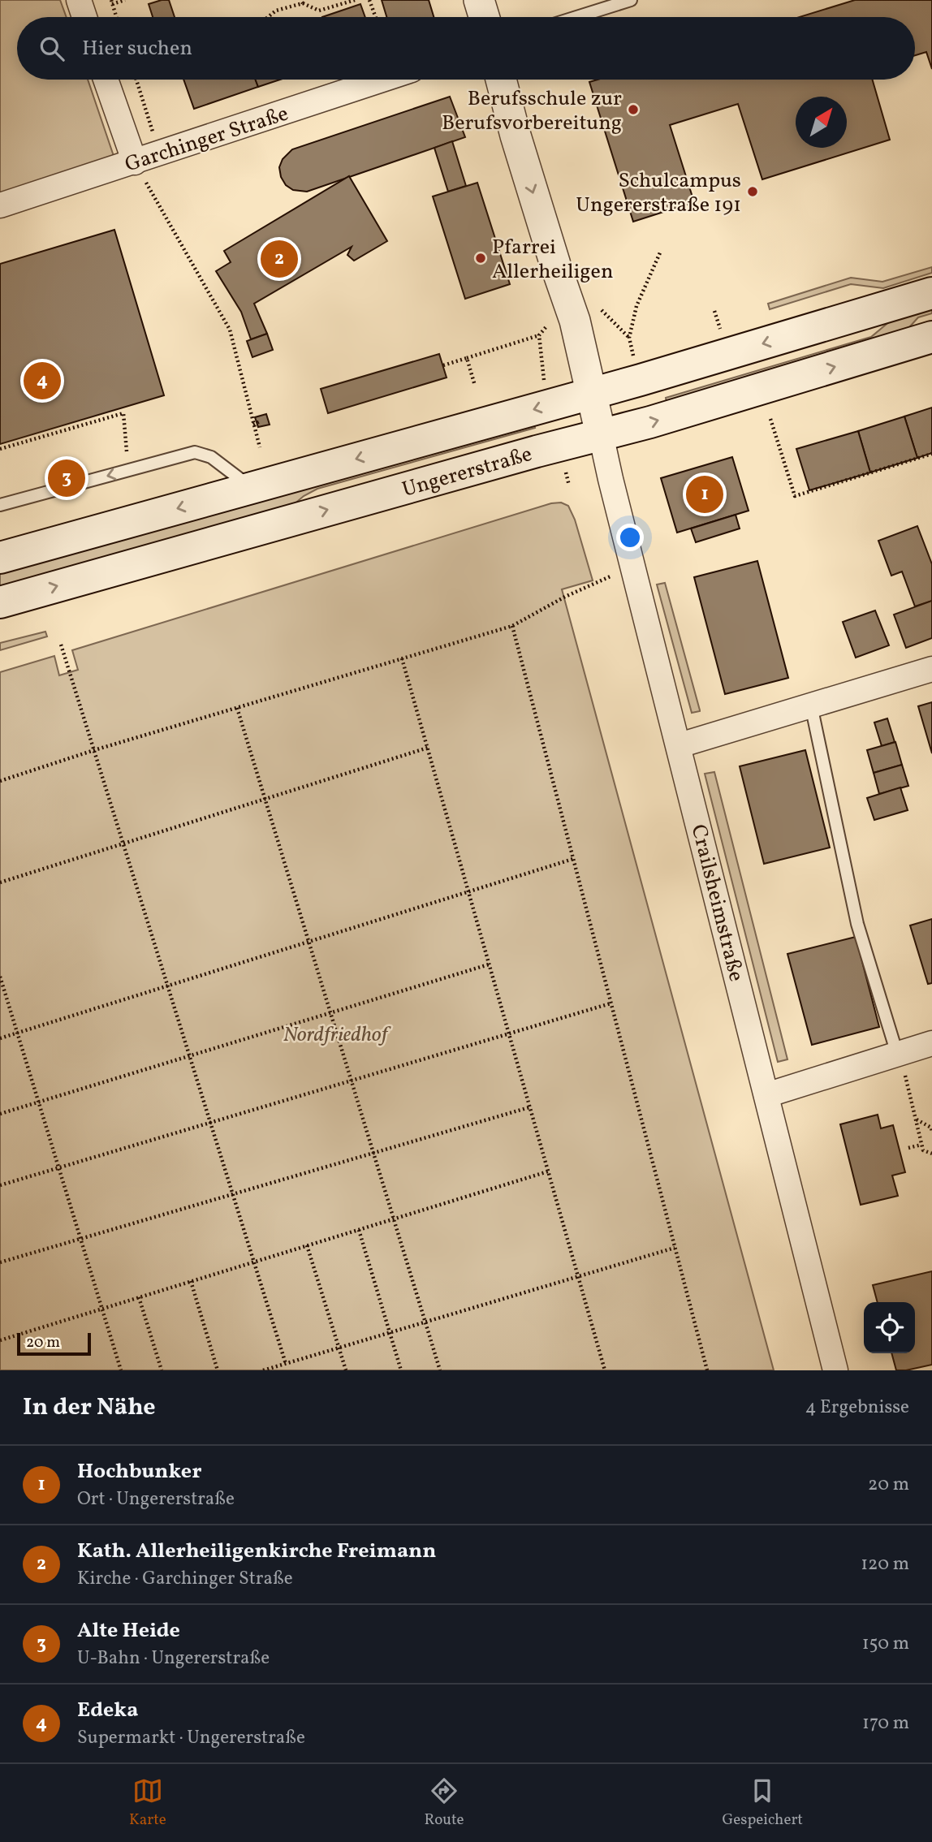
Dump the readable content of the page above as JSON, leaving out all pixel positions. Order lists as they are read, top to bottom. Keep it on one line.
{"streets":{"main road":["Ungererstraße"],"street":["Garchinger Straße","Crailsheimstraße"]},"crossings":[["Ungererstraße","Crailsheimstraße"]],"parks":["Nordfriedhof"],"places":["Berufsschule zur Berufsvorbereitung","Schulcampus Ungererstraße 191","Pfarrei Allerheiligen"],"scale_bar":"20 m","north":"top right","page":{"search":"Hier suchen","pins":["2","4","3","1"],"scale":"20 m","heading":["In der Nähe","4 Ergebnisse"],"list":[{"mark":"1","name":"Hochbunker","note":"Ort · Ungererstraße","value":"20 m"},{"mark":"2","name":"Kath. Allerheiligenkirche Freimann","note":"Kirche · Garchinger Straße","value":"120 m"},{"mark":"3","name":"Alte Heide","note":"U-Bahn · Ungererstraße","value":"150 m"},{"mark":"4","name":"Edeka","note":"Supermarkt · Ungererstraße","value":"170 m"}],"nav":["Karte","Route","Gespeichert"]}}
